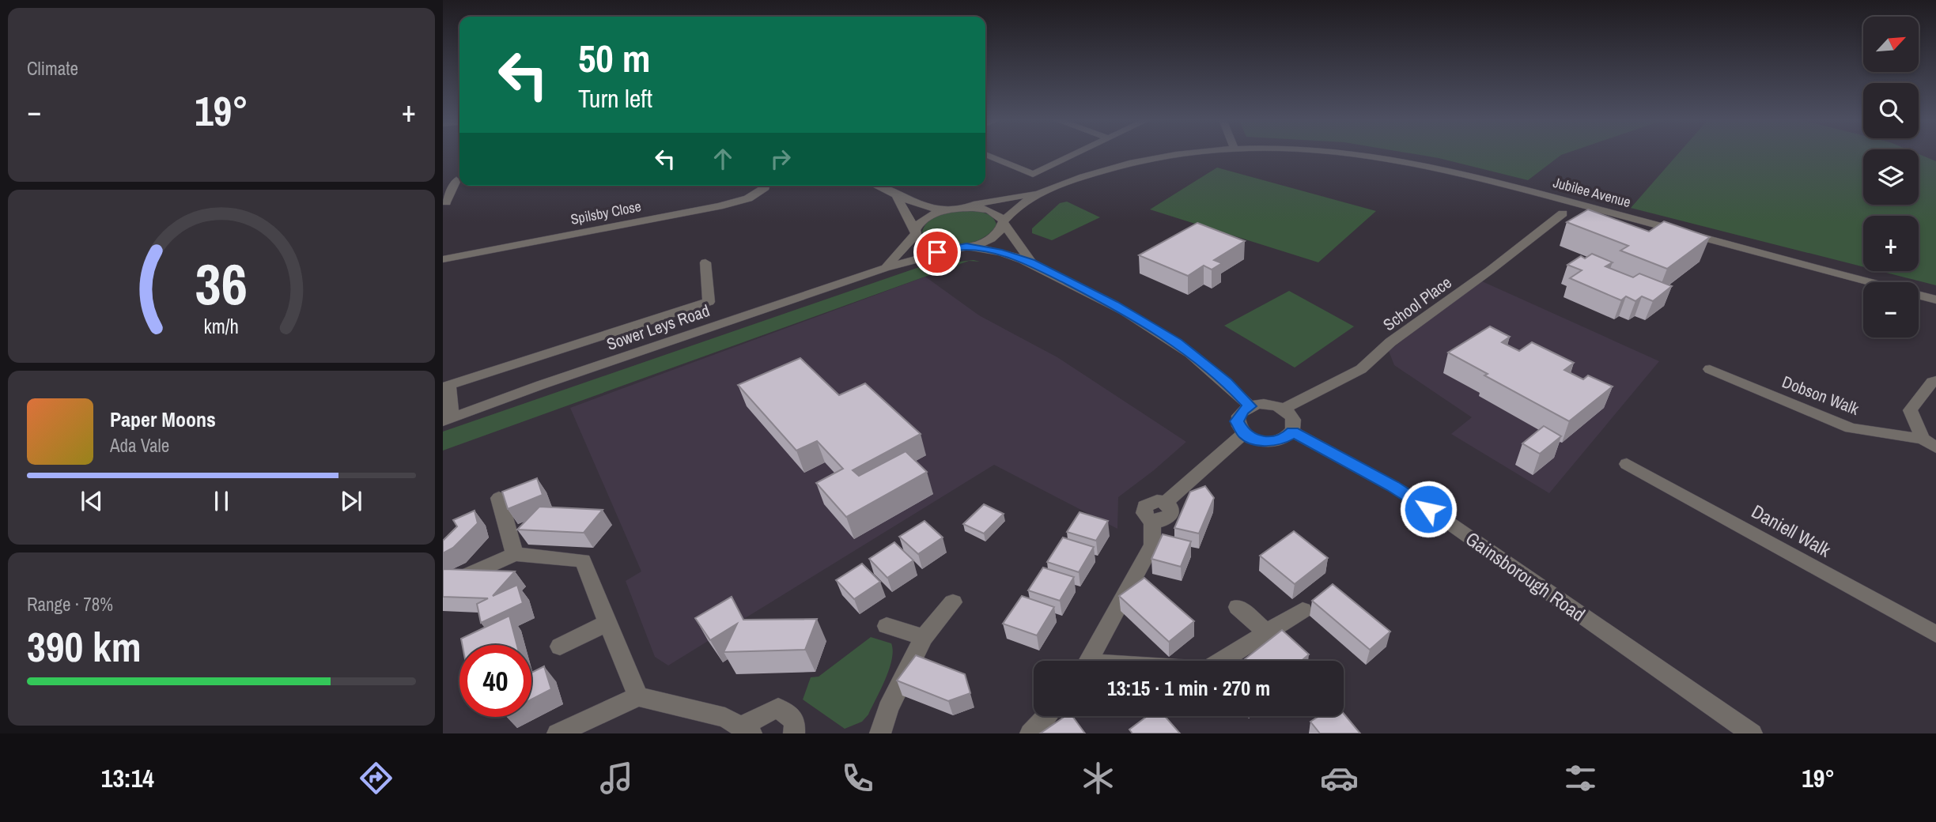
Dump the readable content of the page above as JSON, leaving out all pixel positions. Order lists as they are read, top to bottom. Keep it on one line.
{"streets":{"street":["Jubilee Avenue","Spilsby Close","School Place","Sower Leys Road","Dobson Walk","Daniell Walk","Gainsborough Road"]},"crossings":[["Jubilee Avenue","Sower Leys Road"],["School Place","Gainsborough Road"]],"north":"top right","page":{"tile":["Climate",["Range · 78%","390 km"]],"map_buttons":["+","−"],"turn":["50 m","Turn left"],"heat":["−","19°","+"],"song":["Paper Moons","Ada Vale"],"limit":"40","trip":"13:15 · 1 min · 270 m","tabs":["13:14","19°"],"gauge":["36","km/h"]}}
